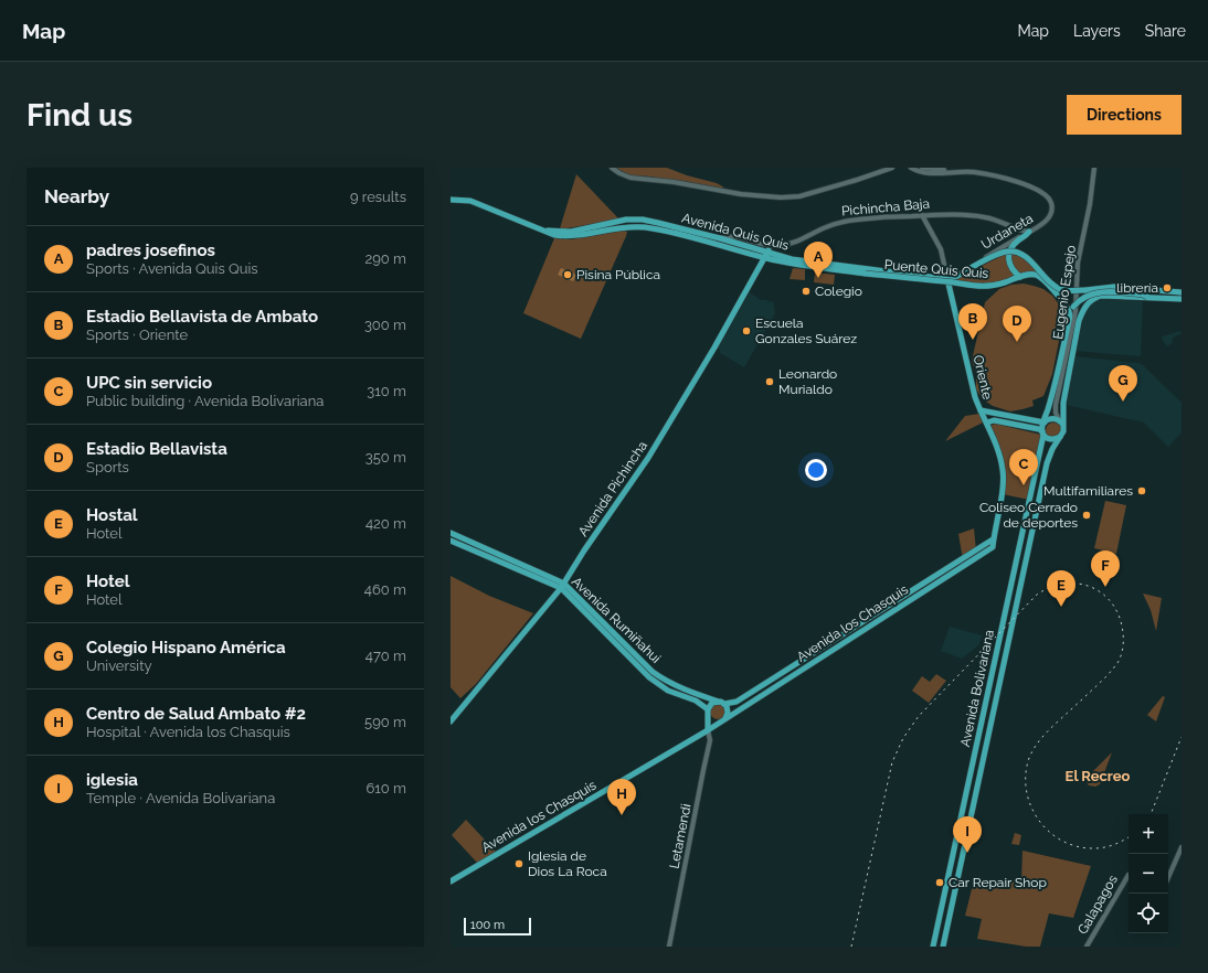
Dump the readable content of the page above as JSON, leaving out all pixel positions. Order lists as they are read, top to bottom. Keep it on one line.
{"streets":{"main road":["Avenida Quis Quis","Puente Quis Quis","Oriente","Avenida Pichincha","Avenida Rumiñahui","Avenida los Chasquis","Avenida Bolivariana"],"street":["Pichincha Baja","Urdaneta","Eugenio Espejo","Letamendi","Galapagos"]},"crossings":[["Pichincha Baja","Avenida Quis Quis"],["Pichincha Baja","Urdaneta"],["Pichincha Baja","Oriente"],["Avenida Quis Quis","Urdaneta"],["Avenida Quis Quis","Puente Quis Quis"],["Avenida Quis Quis","Oriente"],["Avenida Quis Quis","Avenida Pichincha"],["Urdaneta","Oriente"],["Eugenio Espejo","Avenida Bolivariana"],["Oriente","Avenida los Chasquis"],["Avenida Pichincha","Avenida Rumiñahui"],["Avenida Rumiñahui","Avenida los Chasquis"],["Avenida los Chasquis","Letamendi"]],"districts":["El Recreo"],"places":["Pisina Pública","librería","Colegio","Escuela Gonzales Suárez","Leonardo Murialdo","Multifamiliares","Coliseo Cerrado de deportes","Iglesia de Dios La Roca","Car Repair Shop"],"scale_bar":"100 m","page":{"header":"Map","nav":["Map","Layers","Share"],"buttons":"Directions","title":"Find us","heading":["Nearby","9 results"],"list":[{"mark":"A","name":"padres josefinos","note":"Sports · Avenida Quis Quis","value":"290 m"},{"mark":"B","name":"Estadio Bellavista de Ambato","note":"Sports · Oriente","value":"300 m"},{"mark":"C","name":"UPC sin servicio","note":"Public building · Avenida Bolivariana","value":"310 m"},{"mark":"D","name":"Estadio Bellavista","note":"Sports","value":"350 m"},{"mark":"E","name":"Hostal","note":"Hotel","value":"420 m"},{"mark":"F","name":"Hotel","note":"Hotel","value":"460 m"},{"mark":"G","name":"Colegio Hispano América","note":"University","value":"470 m"},{"mark":"H","name":"Centro de Salud Ambato #2","note":"Hospital · Avenida los Chasquis","value":"590 m"},{"mark":"I","name":"iglesia","note":"Temple · Avenida Bolivariana","value":"610 m"}],"pins":["A","B","D","G","C","F","E","H","I"],"map_buttons":["+","−"],"scale":"100 m"}}
